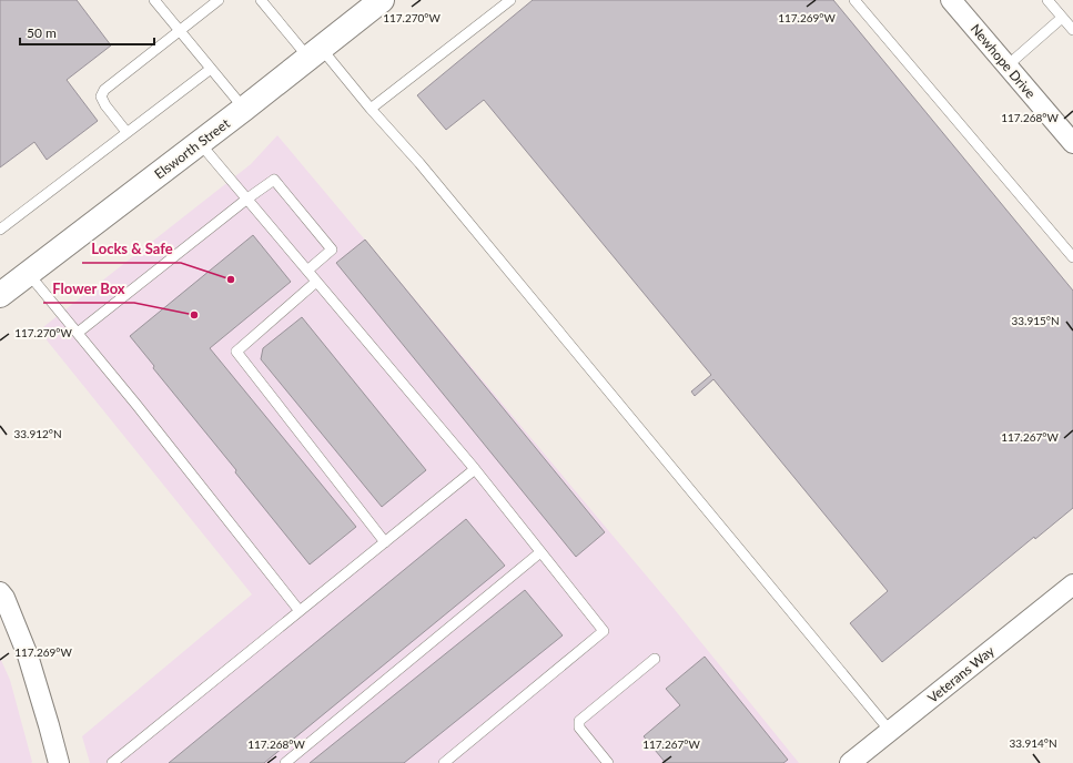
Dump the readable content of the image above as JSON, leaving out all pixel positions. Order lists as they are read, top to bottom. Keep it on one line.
{"streets":{"street":["Newhope Drive","Elsworth Street","Veterans Way"]},"places":["Locks & Safe","Flower Box"],"scale_bar":"50 m","coordinates":["117.270°W","117.269°W","117.268°W","33.915°N","33.912°N","117.267°W","33.914°N"]}
